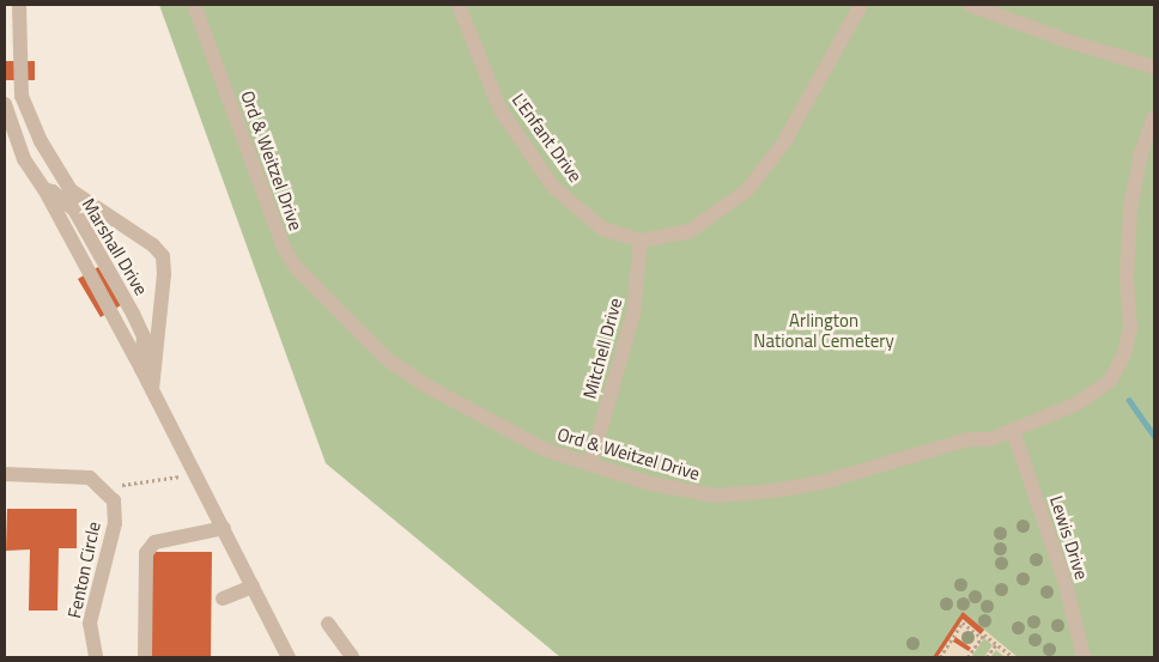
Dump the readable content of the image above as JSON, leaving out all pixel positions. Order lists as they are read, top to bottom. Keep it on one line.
{"streets":{"street":["L'Enfant Drive","Ord & Weitzel Drive","Marshall Drive","Mitchell Drive","Lewis Drive","Fenton Circle"]},"crossings":[["L'Enfant Drive","Mitchell Drive"],["Ord & Weitzel Drive","Mitchell Drive"],["Ord & Weitzel Drive","Lewis Drive"]],"parks":["Arlington National Cemetery"]}
